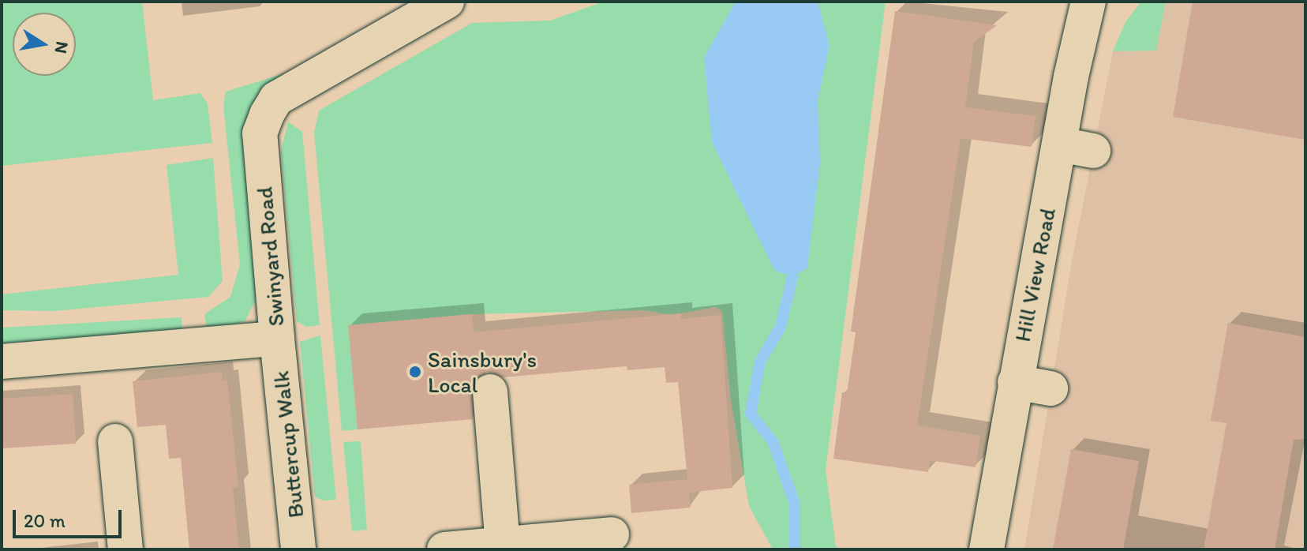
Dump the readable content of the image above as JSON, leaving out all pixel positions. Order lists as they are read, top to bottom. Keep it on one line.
{"streets":{"street":["Swinyard Road","Hill View Road","Buttercup Walk"]},"crossings":[["Swinyard Road","Buttercup Walk"]],"places":["Sainsbury's Local"],"scale_bar":"20 m","north":"right"}
